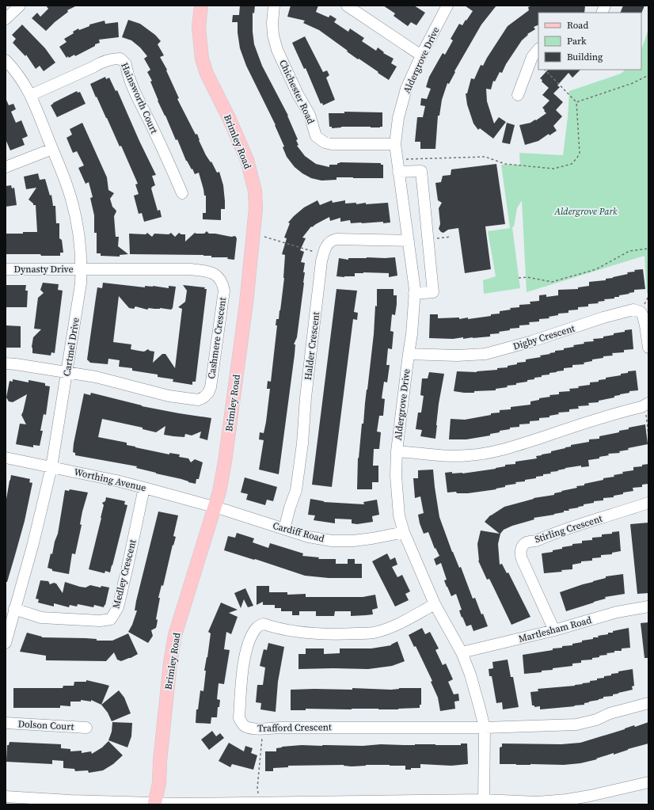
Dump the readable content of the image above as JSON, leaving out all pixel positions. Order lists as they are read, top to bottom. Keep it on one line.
{"streets":{"main road":["Brimley Road"],"street":["Aldergrove Drive","Chichester Road","Hainsworth Court","Dynasty Drive","Digby Crescent","Cashmere Crescent","Halder Crescent","Cartmel Drive","Worthing Avenue","Stirling Crescent","Cardiff Road","Medley Crescent","Martlesham Road","Dolson Court","Trafford Crescent"]},"crossings":[["Aldergrove Drive","Chichester Road"],["Aldergrove Drive","Digby Crescent"],["Aldergrove Drive","Halder Crescent"],["Aldergrove Drive","Cardiff Road"],["Aldergrove Drive","Martlesham Road"],["Aldergrove Drive","Trafford Crescent"],["Hainsworth Court","Cartmel Drive"],["Brimley Road","Worthing Avenue"],["Brimley Road","Cardiff Road"],["Dynasty Drive","Cashmere Crescent"],["Dynasty Drive","Cartmel Drive"],["Cashmere Crescent","Cartmel Drive"],["Halder Crescent","Cardiff Road"],["Cartmel Drive","Worthing Avenue"],["Cartmel Drive","Medley Crescent"],["Worthing Avenue","Cardiff Road"],["Worthing Avenue","Medley Crescent"],["Stirling Crescent","Martlesham Road"]],"parks":["Aldergrove Park"],"legend":["Road","Park","Building"]}
